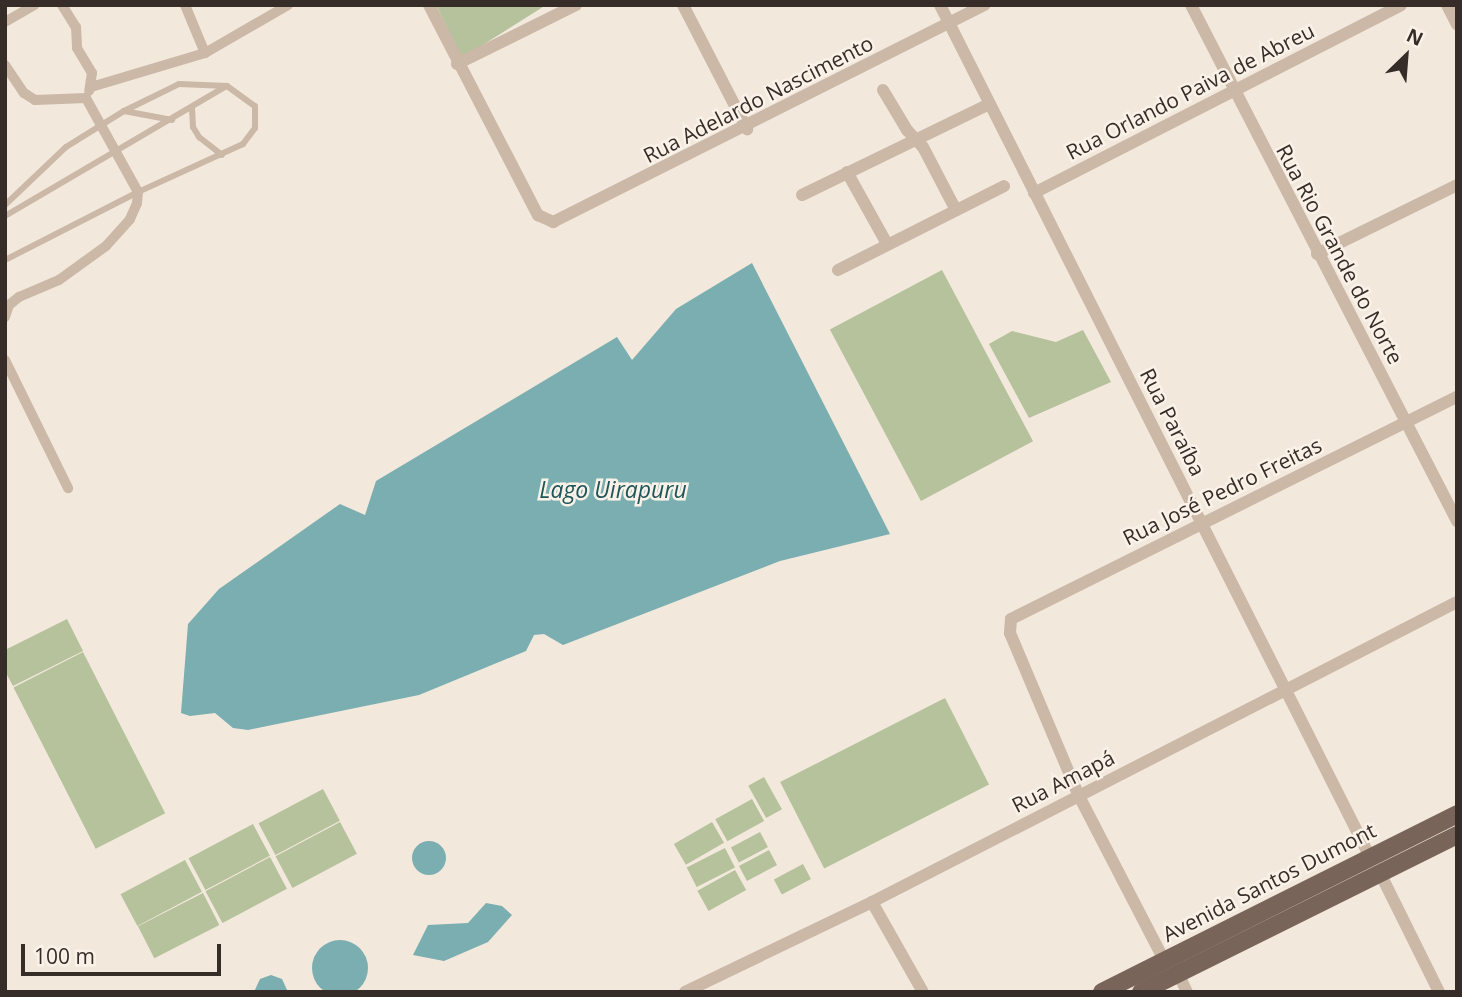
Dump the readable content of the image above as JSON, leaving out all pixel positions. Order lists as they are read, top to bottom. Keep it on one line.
{"streets":{"main road":["Avenida Santos Dumont"],"street":["Rua Orlando Paiva de Abreu","Rua Adelardo Nascimento","Rua Rio Grande do Norte","Rua Paraíba","Rua José Pedro Freitas","Rua Amapá"]},"crossings":[["Rua Orlando Paiva de Abreu","Rua Rio Grande do Norte"],["Rua Orlando Paiva de Abreu","Rua Paraíba"],["Rua Adelardo Nascimento","Rua Paraíba"],["Rua Rio Grande do Norte","Rua José Pedro Freitas"],["Rua Paraíba","Rua José Pedro Freitas"],["Rua Paraíba","Rua Amapá"],["Rua Paraíba","Avenida Santos Dumont"],["Rua José Pedro Freitas","Rua Amapá"]],"water":["Lago Uirapuru"],"scale_bar":"100 m","north":"top right"}
